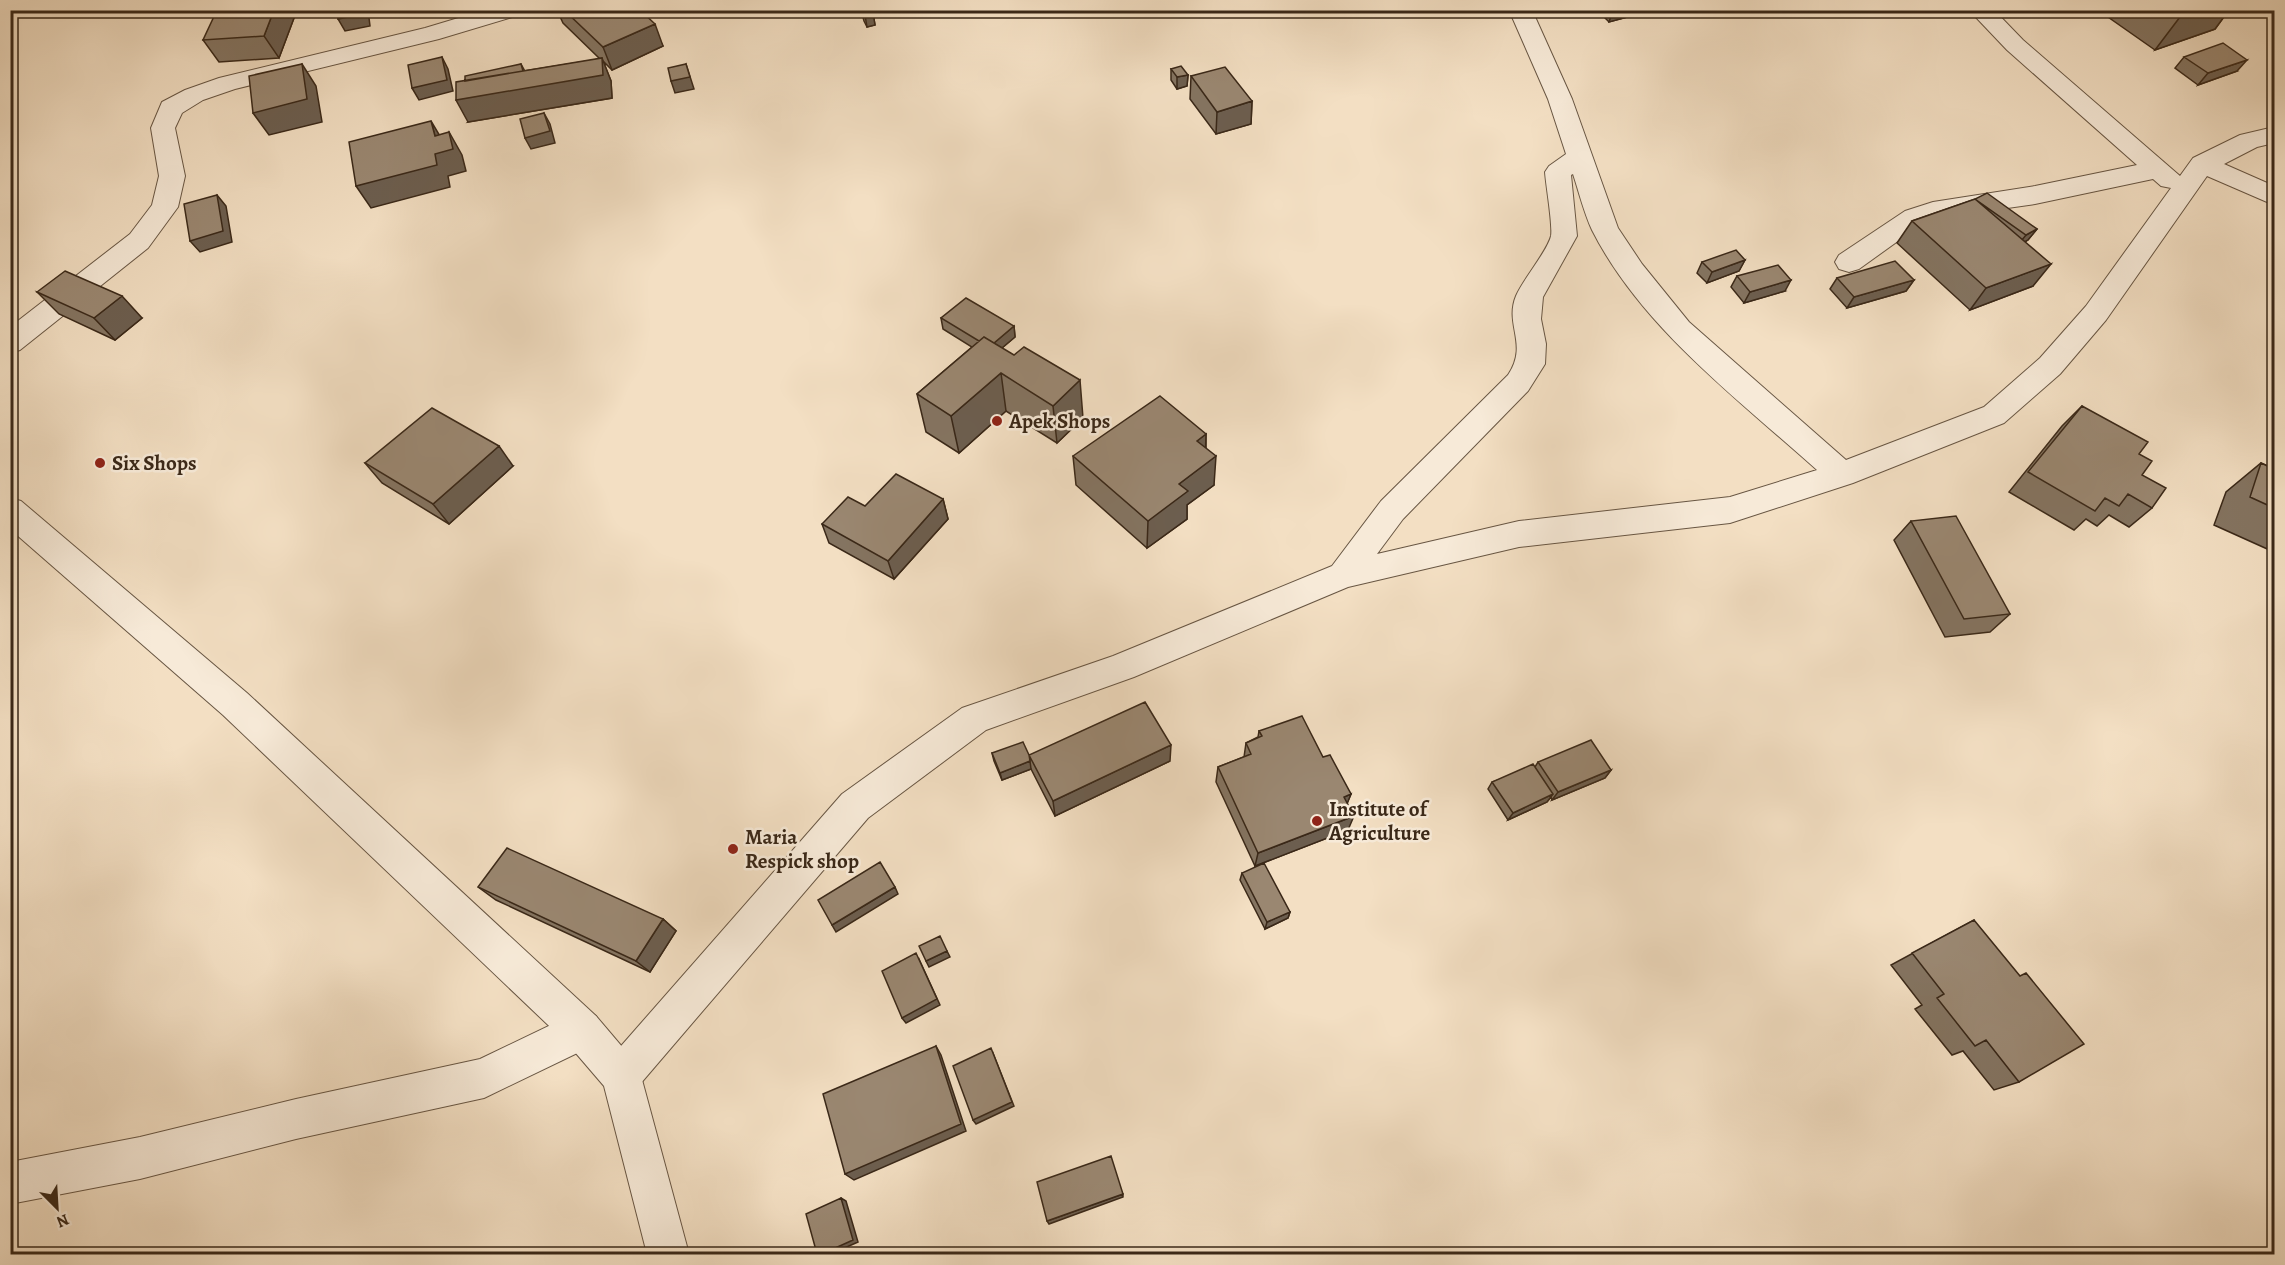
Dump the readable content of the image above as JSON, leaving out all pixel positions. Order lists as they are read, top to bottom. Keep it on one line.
{"places":["Apek Shops","Six Shops","Institute of Agriculture","Maria Respick shop"],"north":"bottom right"}
